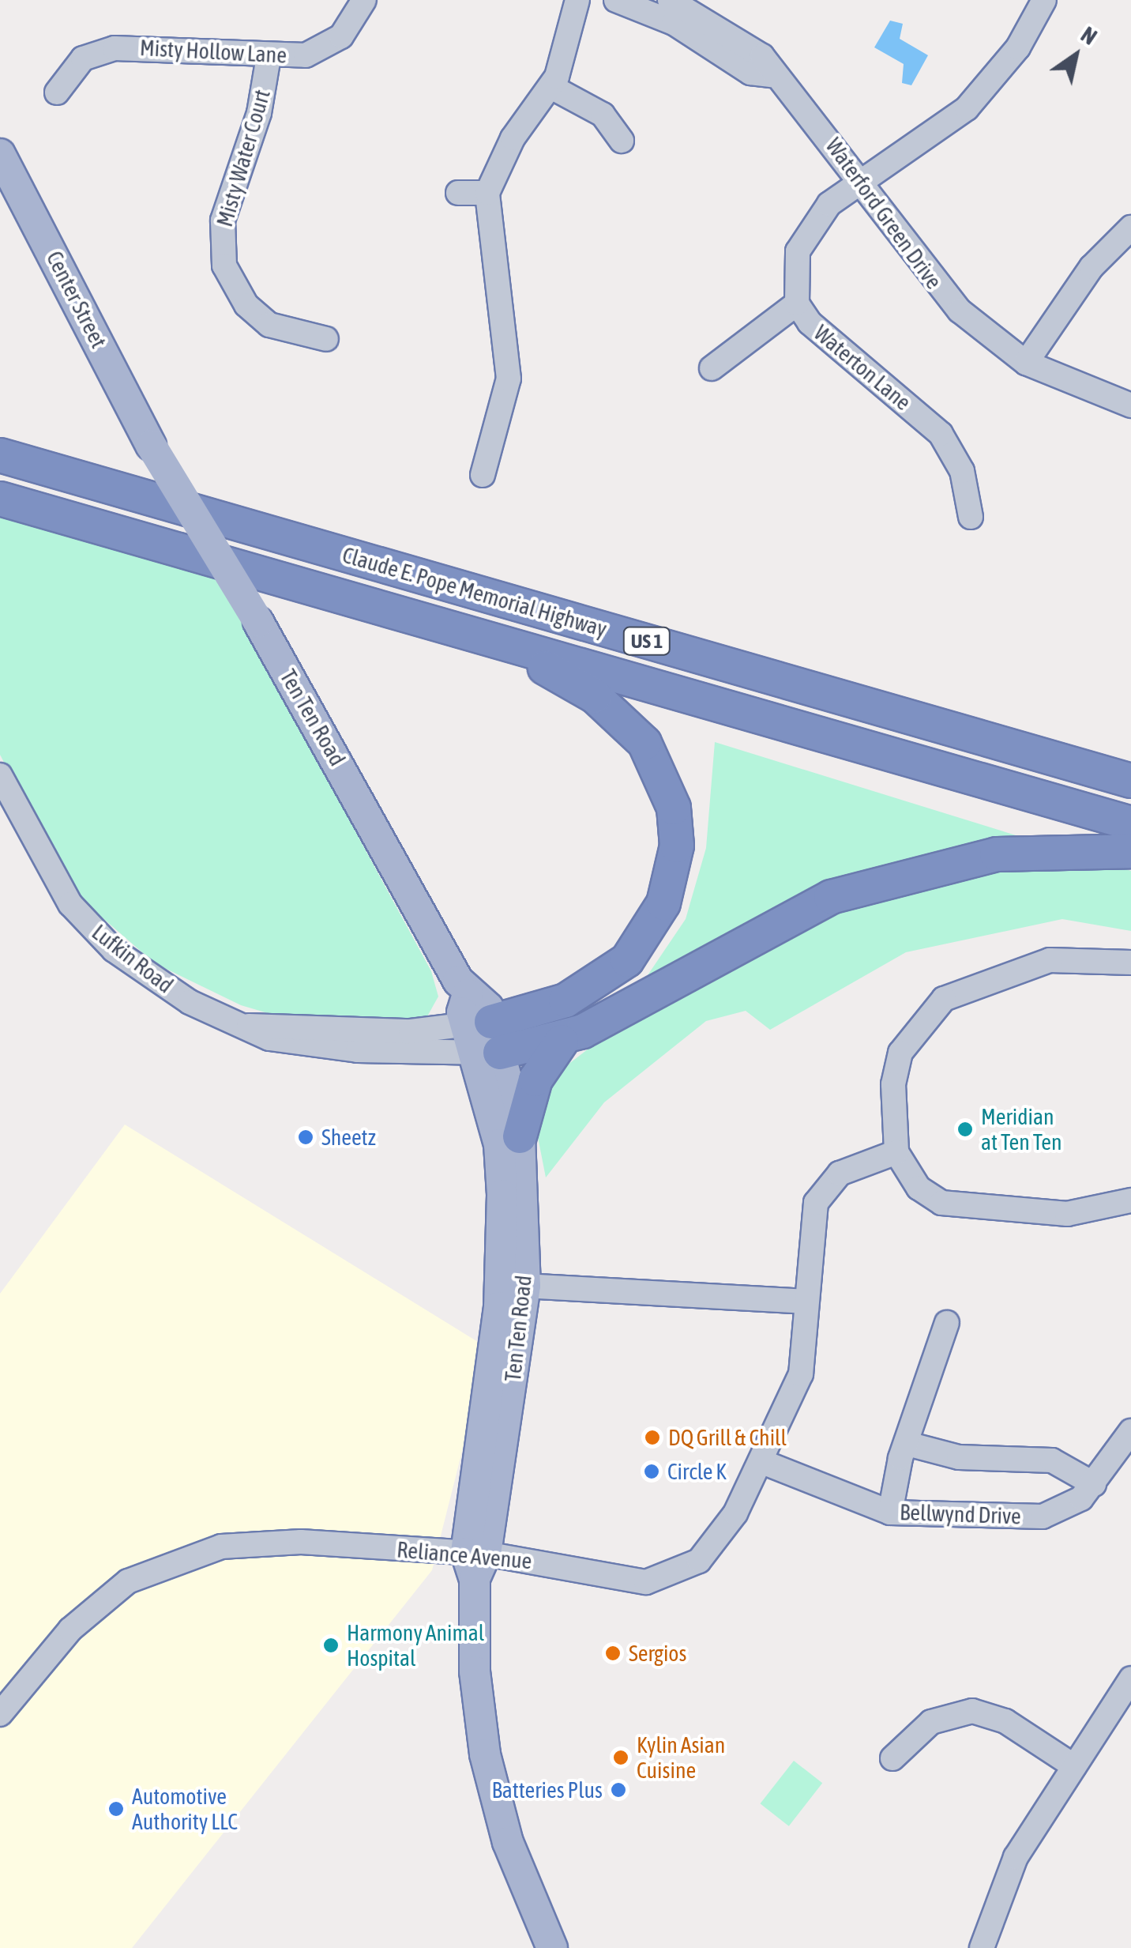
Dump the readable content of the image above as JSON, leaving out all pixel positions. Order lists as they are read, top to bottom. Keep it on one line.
{"streets":{"highway":["Claude E. Pope Memorial Highway","US 1"],"main road":["Center Street","Ten Ten Road"],"street":["Misty Hollow Lane","Misty Water Court","Waterford Green Drive","Waterton Lane","Lufkin Road","Bellwynd Drive","Reliance Avenue"]},"crossings":[["Misty Hollow Lane","Misty Water Court"],["Waterford Green Drive","Waterton Lane"],["Center Street","Ten Ten Road"],["Ten Ten Road","Lufkin Road"],["Ten Ten Road","Reliance Avenue"],["Bellwynd Drive","Reliance Avenue"]],"places":["Meridian at Ten Ten","Sheetz","DQ Grill & Chill","Circle K","Harmony Animal Hospital","Sergios","Kylin Asian Cuisine","Batteries Plus","Automotive Authority LLC"],"north":"top right"}
